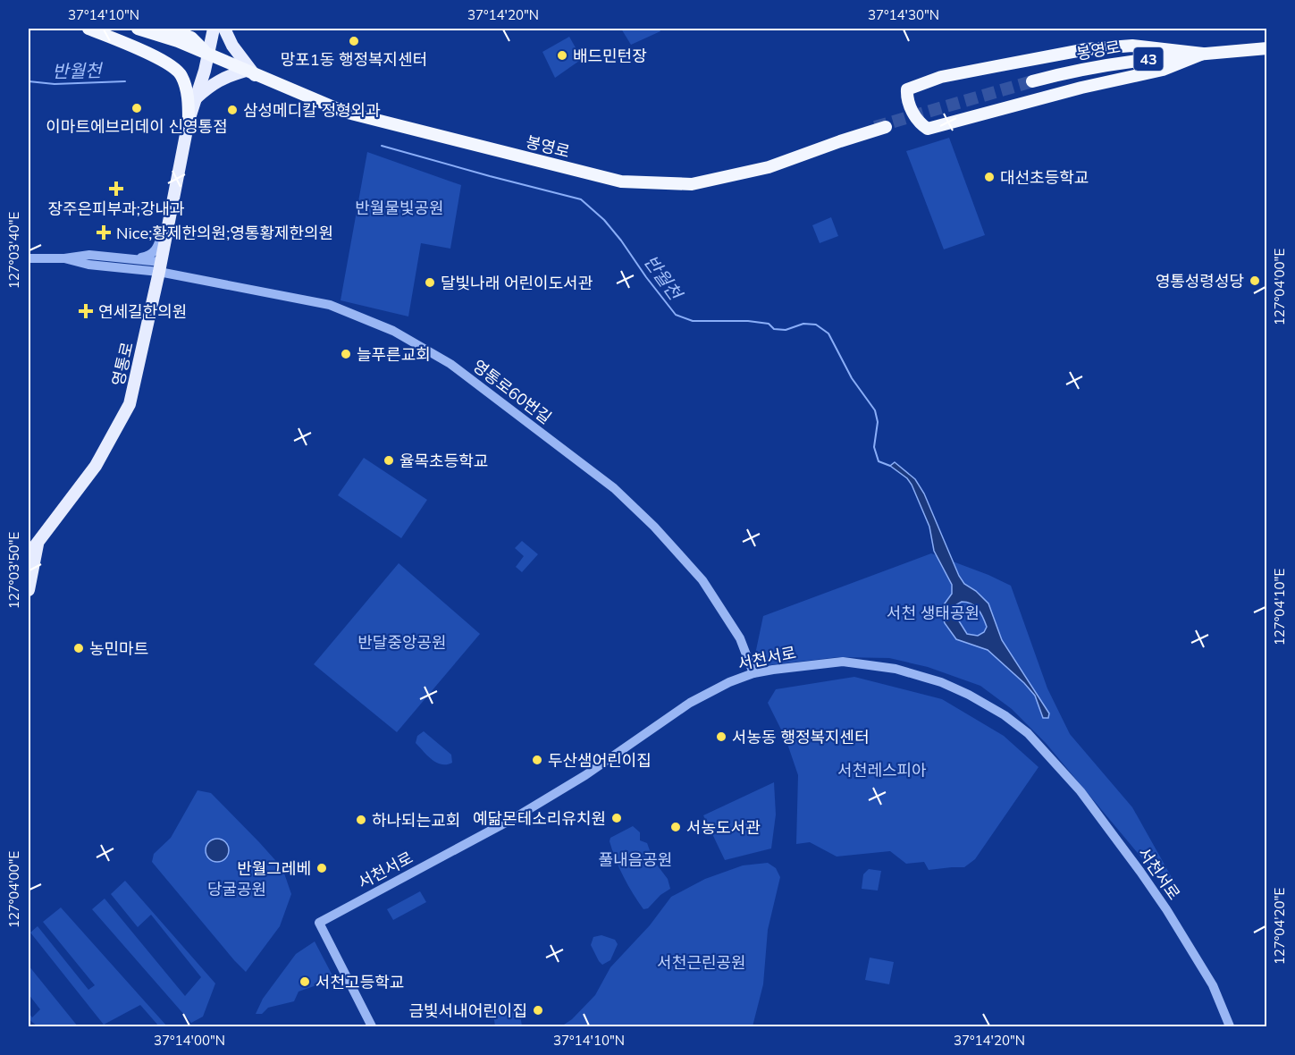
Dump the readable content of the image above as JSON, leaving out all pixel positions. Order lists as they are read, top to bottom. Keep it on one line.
{"streets":{"highway":["봉영로","43"],"main road":["영통로"],"street":["영통로60번길","서천서로"]},"crossings":[["봉영로","영통로"],["영통로","영통로60번길"],["영통로60번길","서천서로"]],"water":["반월천"],"parks":["반월물빛공원","서천 생태공원","반달중앙공원","서천레스피아","풀내음공원","당굴공원","서천근린공원"],"places":{"other":["망포1동 행정복지센터","배드민턴장","이마트에브리데이 신영통점","삼성메디칼 정형외과","대선초등학교","영통성령성당","달빛나래 어린이도서관","늘푸른교회","율목초등학교","농민마트","서농동 행정복지센터","두산샘어린이집","예닮몬테소리유치원","하나되는교회","서농도서관","반월그레베","서천고등학교","금빛서내어린이집"],"health":["장주은피부과;강내과","Nice;황제한의원;영통황제한의원","연세길한의원"]},"coordinates":["37°14'10\"N","37°14'20\"N","37°14'30\"N","127°03'40\"E","127°04'00\"E","127°03'50\"E","127°04'10\"E","127°04'20\"E","37°14'00\"N"]}
